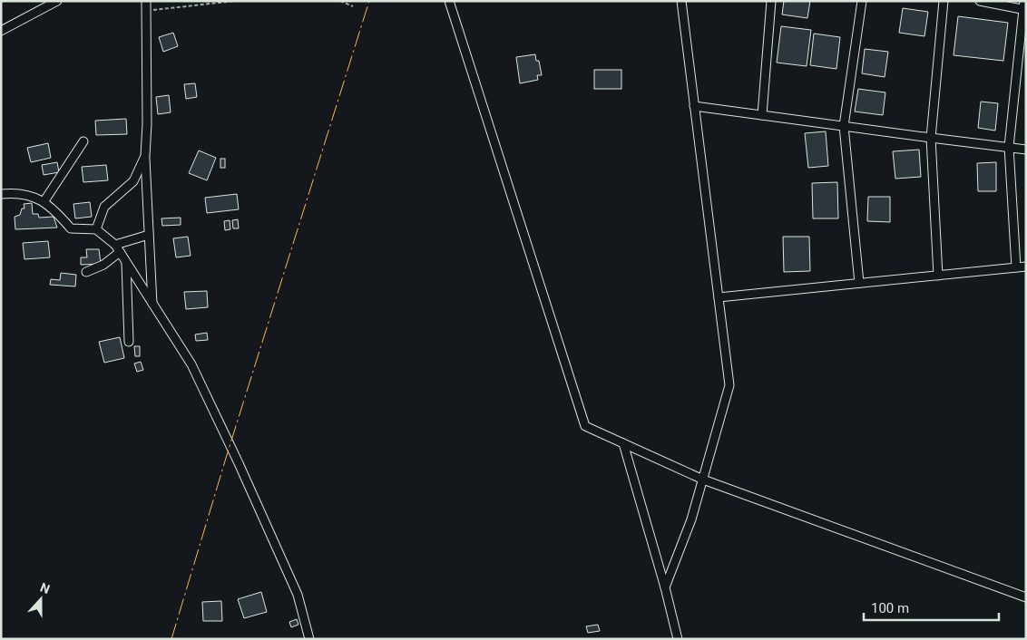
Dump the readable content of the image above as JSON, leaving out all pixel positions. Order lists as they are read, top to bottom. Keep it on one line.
{"scale_bar":"100 m","north":"top"}
